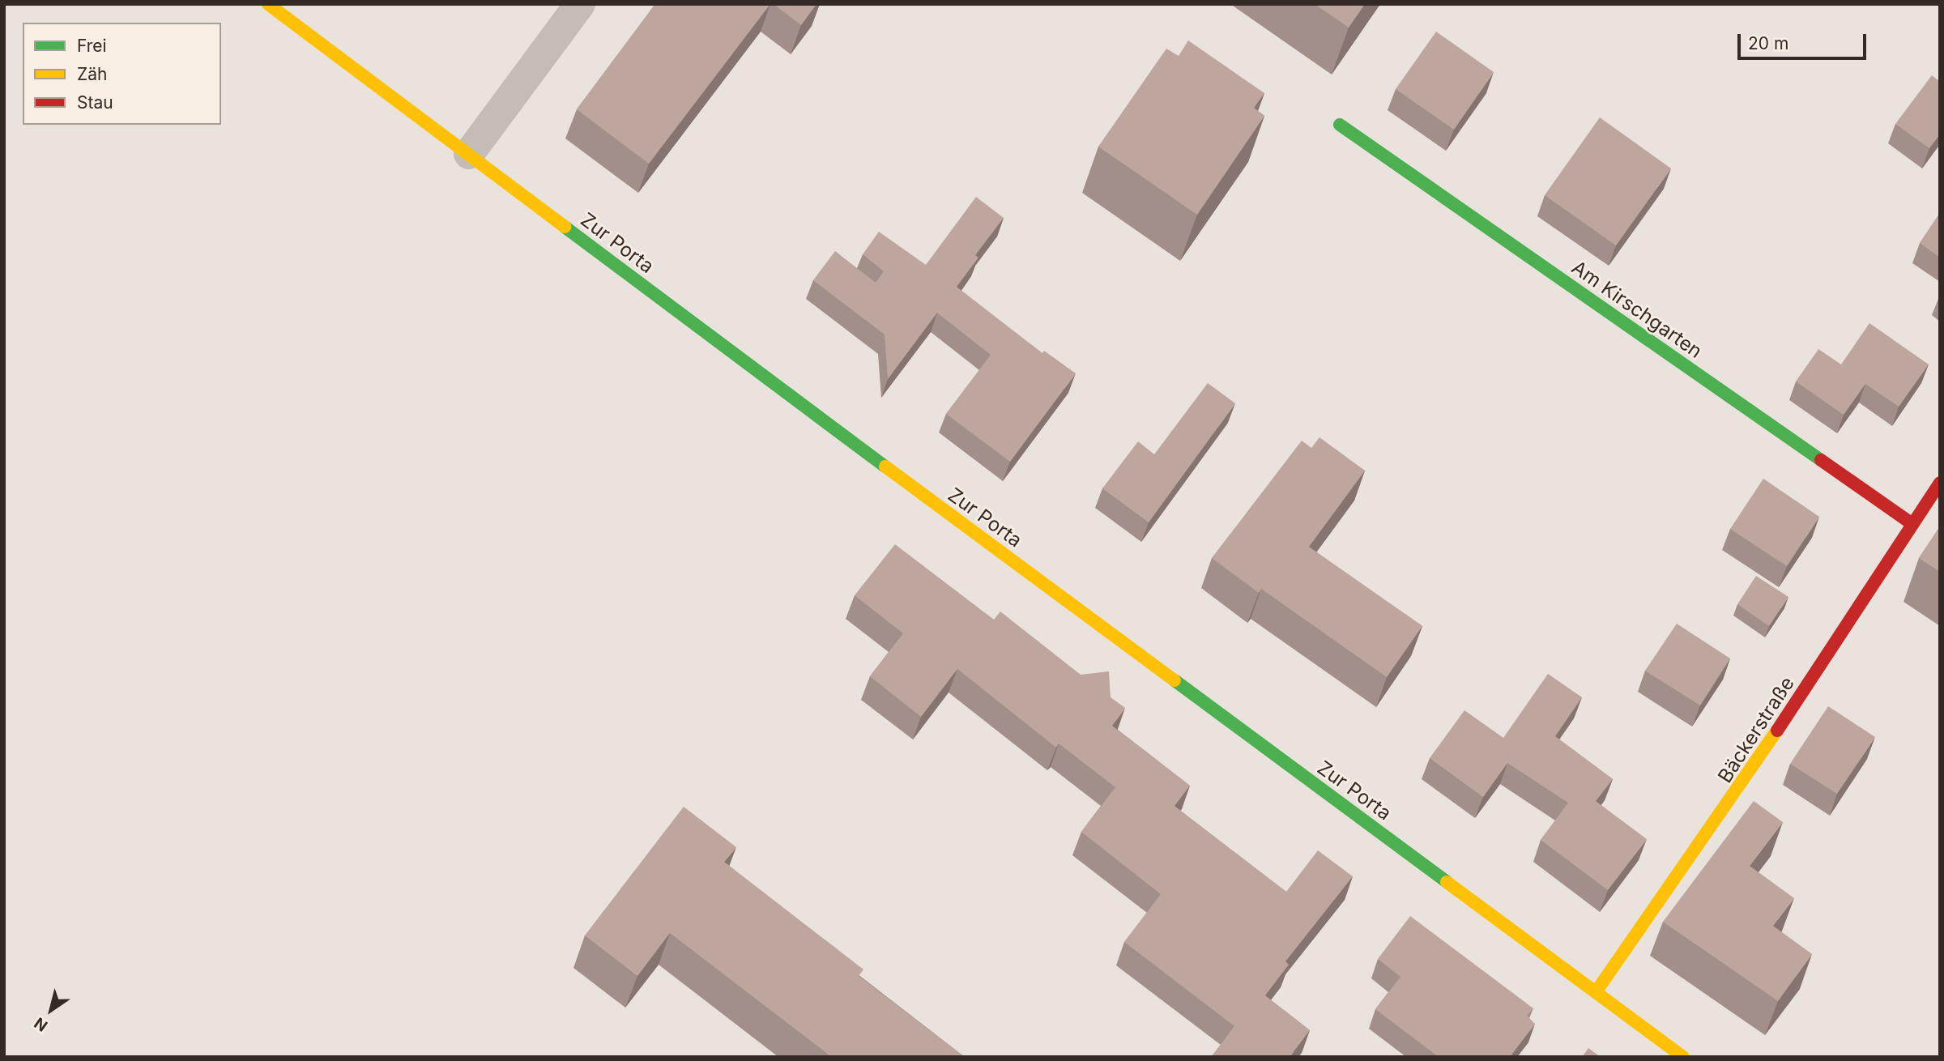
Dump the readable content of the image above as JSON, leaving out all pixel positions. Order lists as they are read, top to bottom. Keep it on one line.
{"streets":{"main road":["Zur Porta","Am Kirschgarten","Bäckerstraße"]},"crossings":[["Zur Porta","Bäckerstraße"],["Am Kirschgarten","Bäckerstraße"]],"legend":["Frei","Zäh","Stau"],"scale_bar":"20 m","north":"bottom left"}
